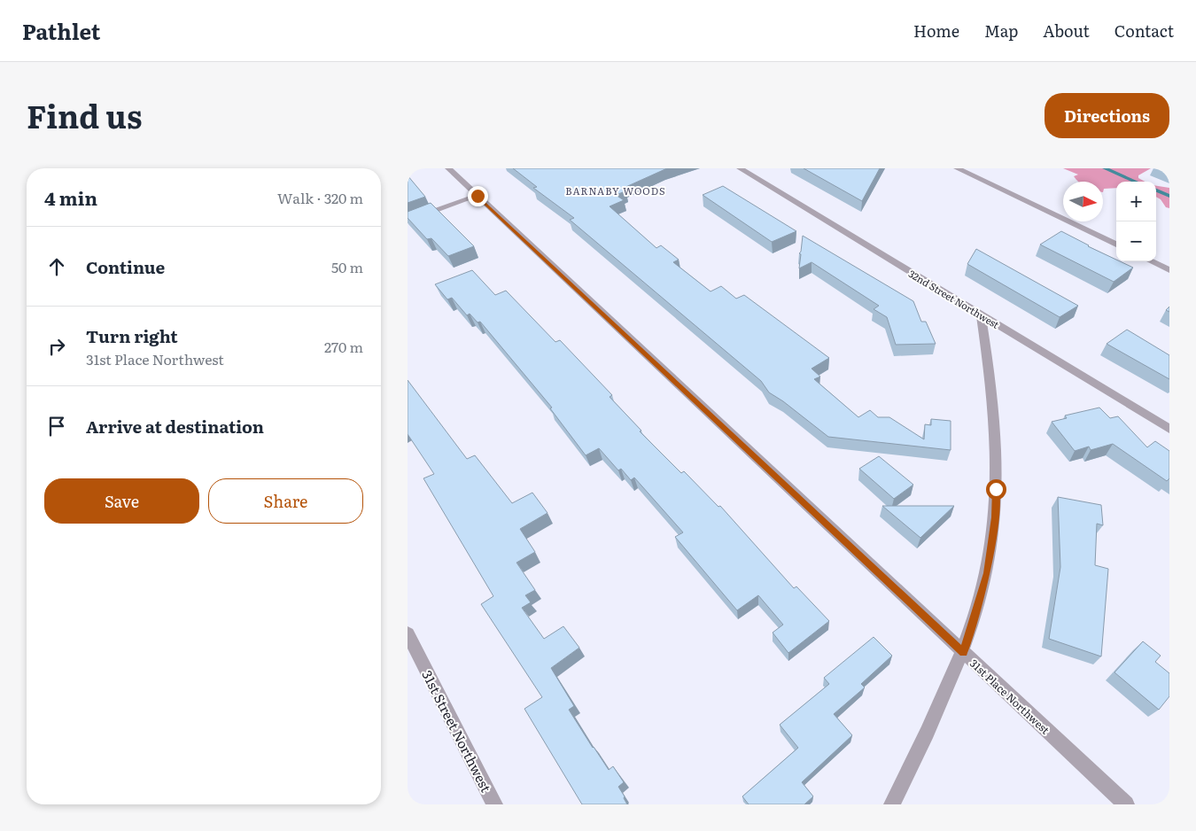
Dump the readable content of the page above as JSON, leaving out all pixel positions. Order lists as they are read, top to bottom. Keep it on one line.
{"streets":{"street":["32nd Street Northwest","31st Place Northwest","31st Street Northwest"]},"districts":["BARNABY WOODS"],"north":"right","page":{"header":"Pathlet","nav":["Home","Map","About","Contact"],"title":"Find us","buttons":["Directions",["Save","Share"]],"heading":["4 min","Walk · 320 m"],"map_buttons":["+","−"],"list":[["Continue","50 m"],["Turn right","31st Place Northwest","270 m"],"Arrive at destination"]}}
